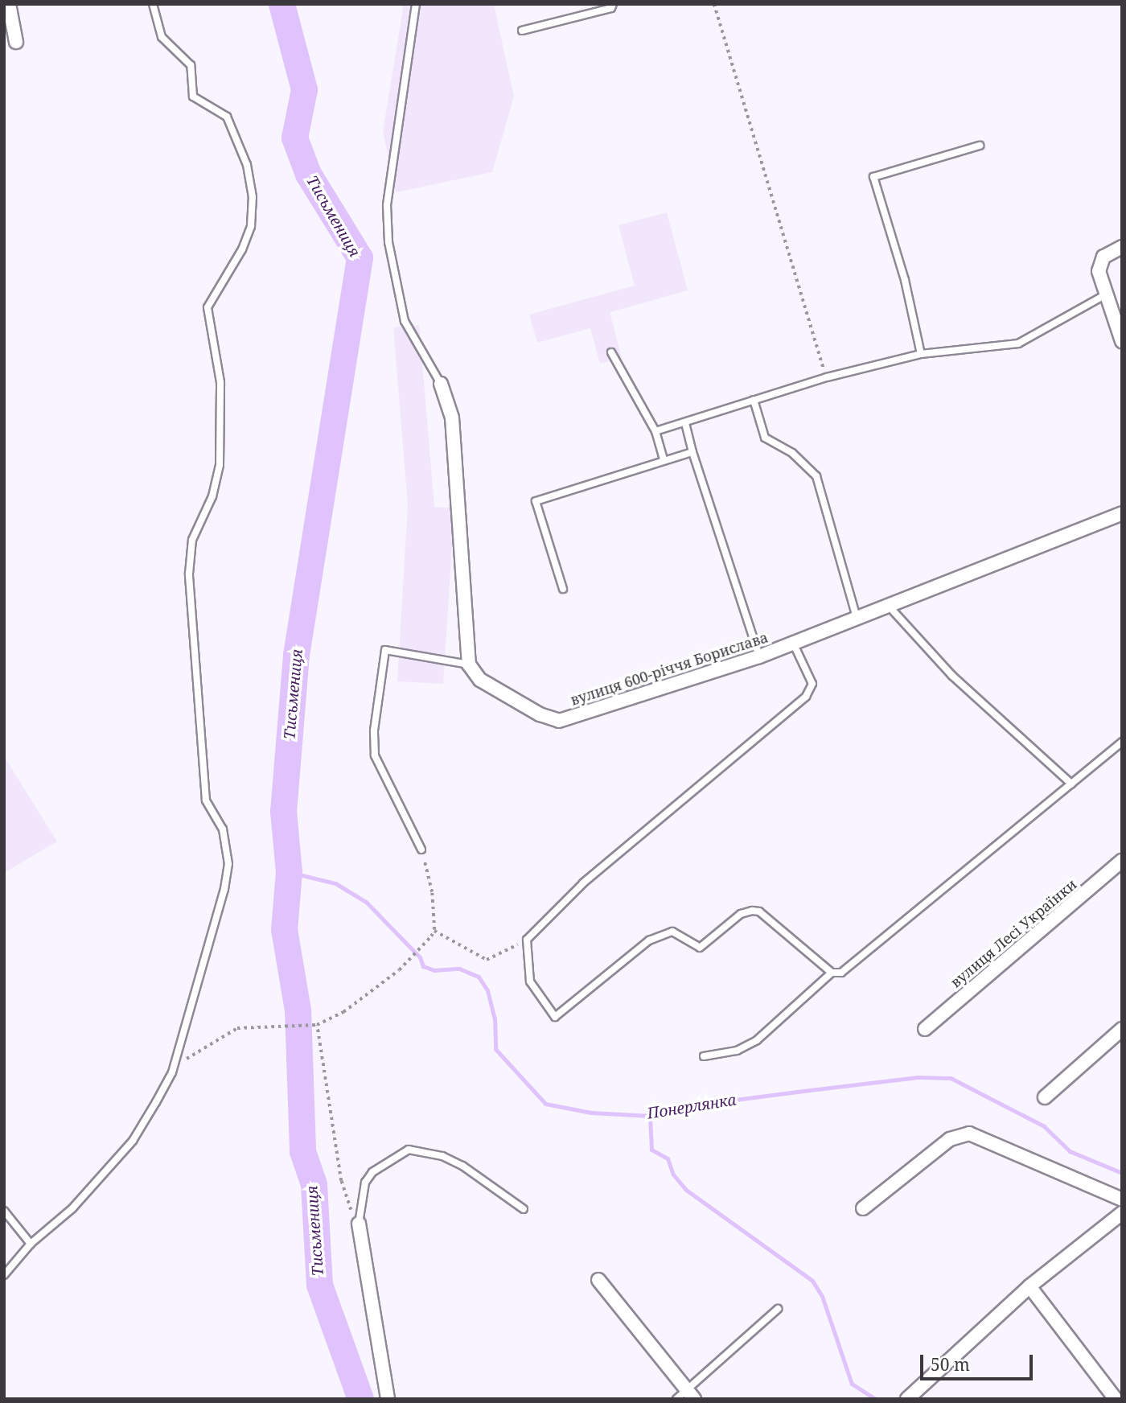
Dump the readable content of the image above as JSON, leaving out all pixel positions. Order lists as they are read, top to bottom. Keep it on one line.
{"streets":{"street":["вулиця 600-річчя Борислава","вулиця Лесі Українки"]},"water":["Тисьмениця","Понерлянка"],"scale_bar":"50 m"}
